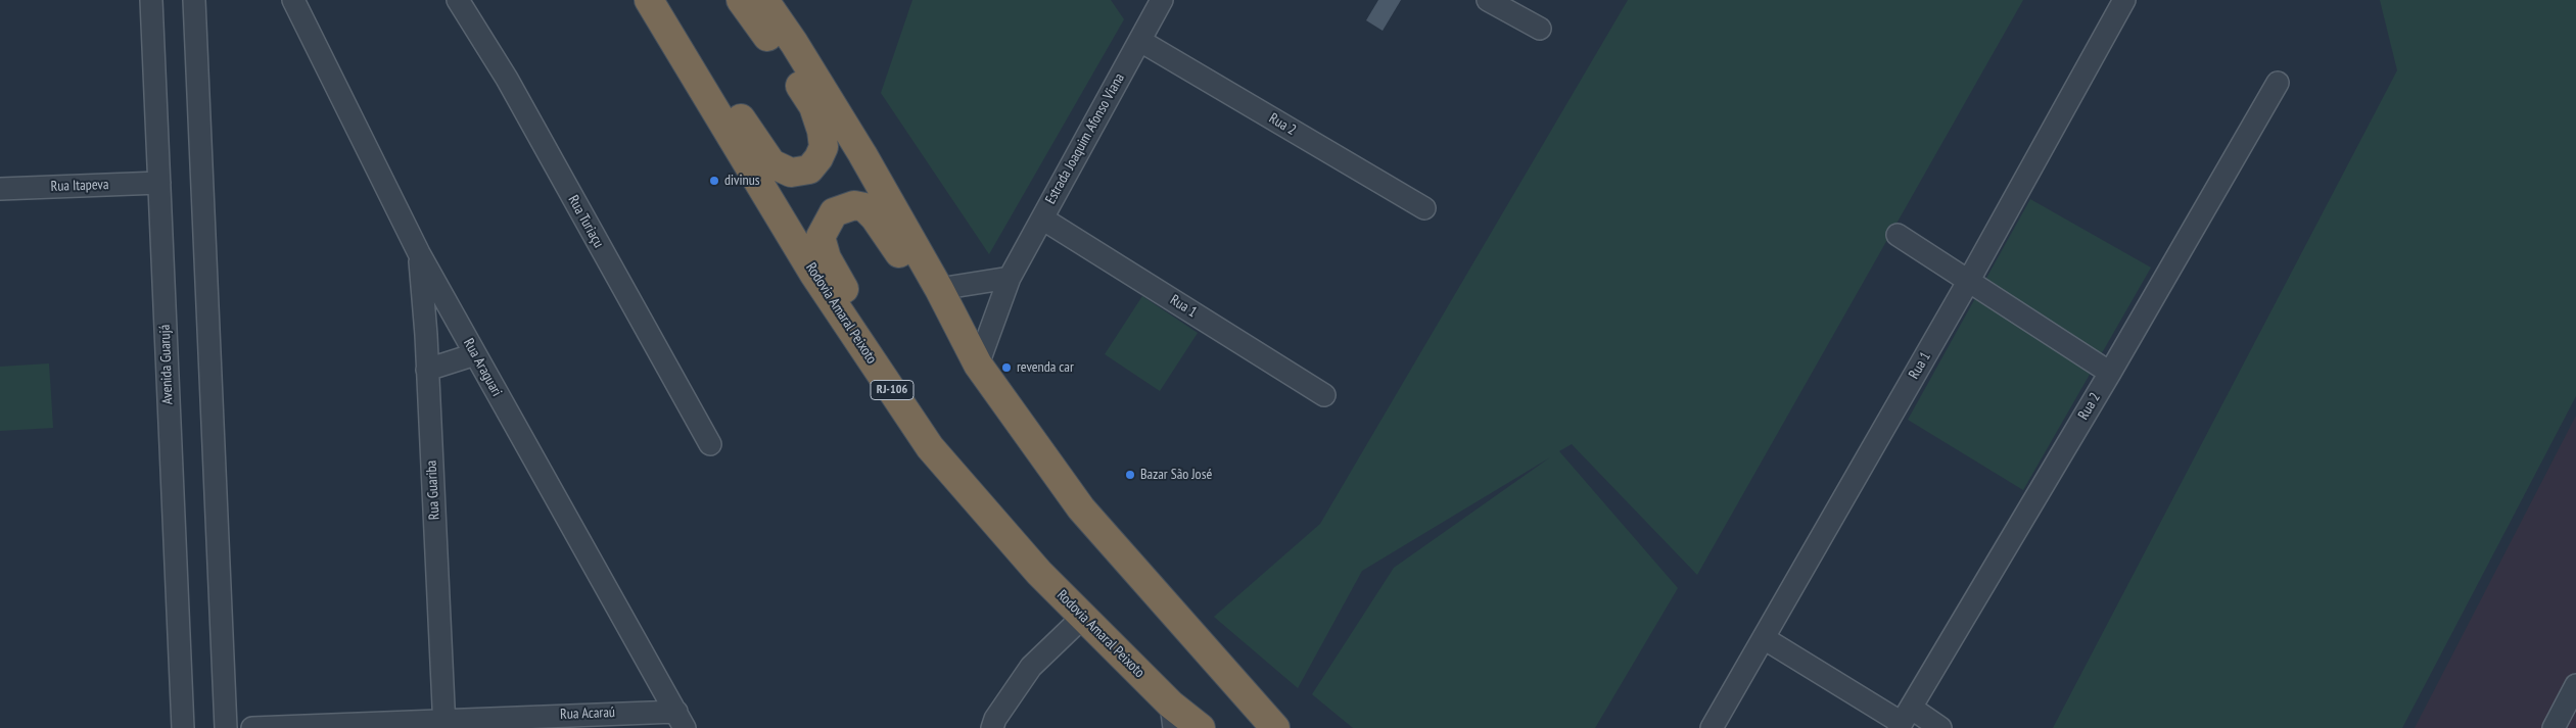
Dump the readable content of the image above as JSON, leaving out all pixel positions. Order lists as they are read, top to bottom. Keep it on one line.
{"streets":{"highway":["Rodovia Amaral Peixoto","RJ-106"],"street":["Rua 2","Estrada Joaquim Afonso Viana","Rua Itapeva","Rua Turiaçu","Rua 1","Avenida Guarujá","Rua Araguari","Rua Guariba","Rua Acaraú"]},"crossings":[["Rua 2","Estrada Joaquim Afonso Viana"],["Estrada Joaquim Afonso Viana","Rua 1"],["Rua Itapeva","Avenida Guarujá"],["Rua Araguari","Rua Guariba"],["Rua Araguari","Rua Acaraú"],["Rua Guariba","Rua Acaraú"]],"places":["divinus","revenda car","Bazar São José"]}
